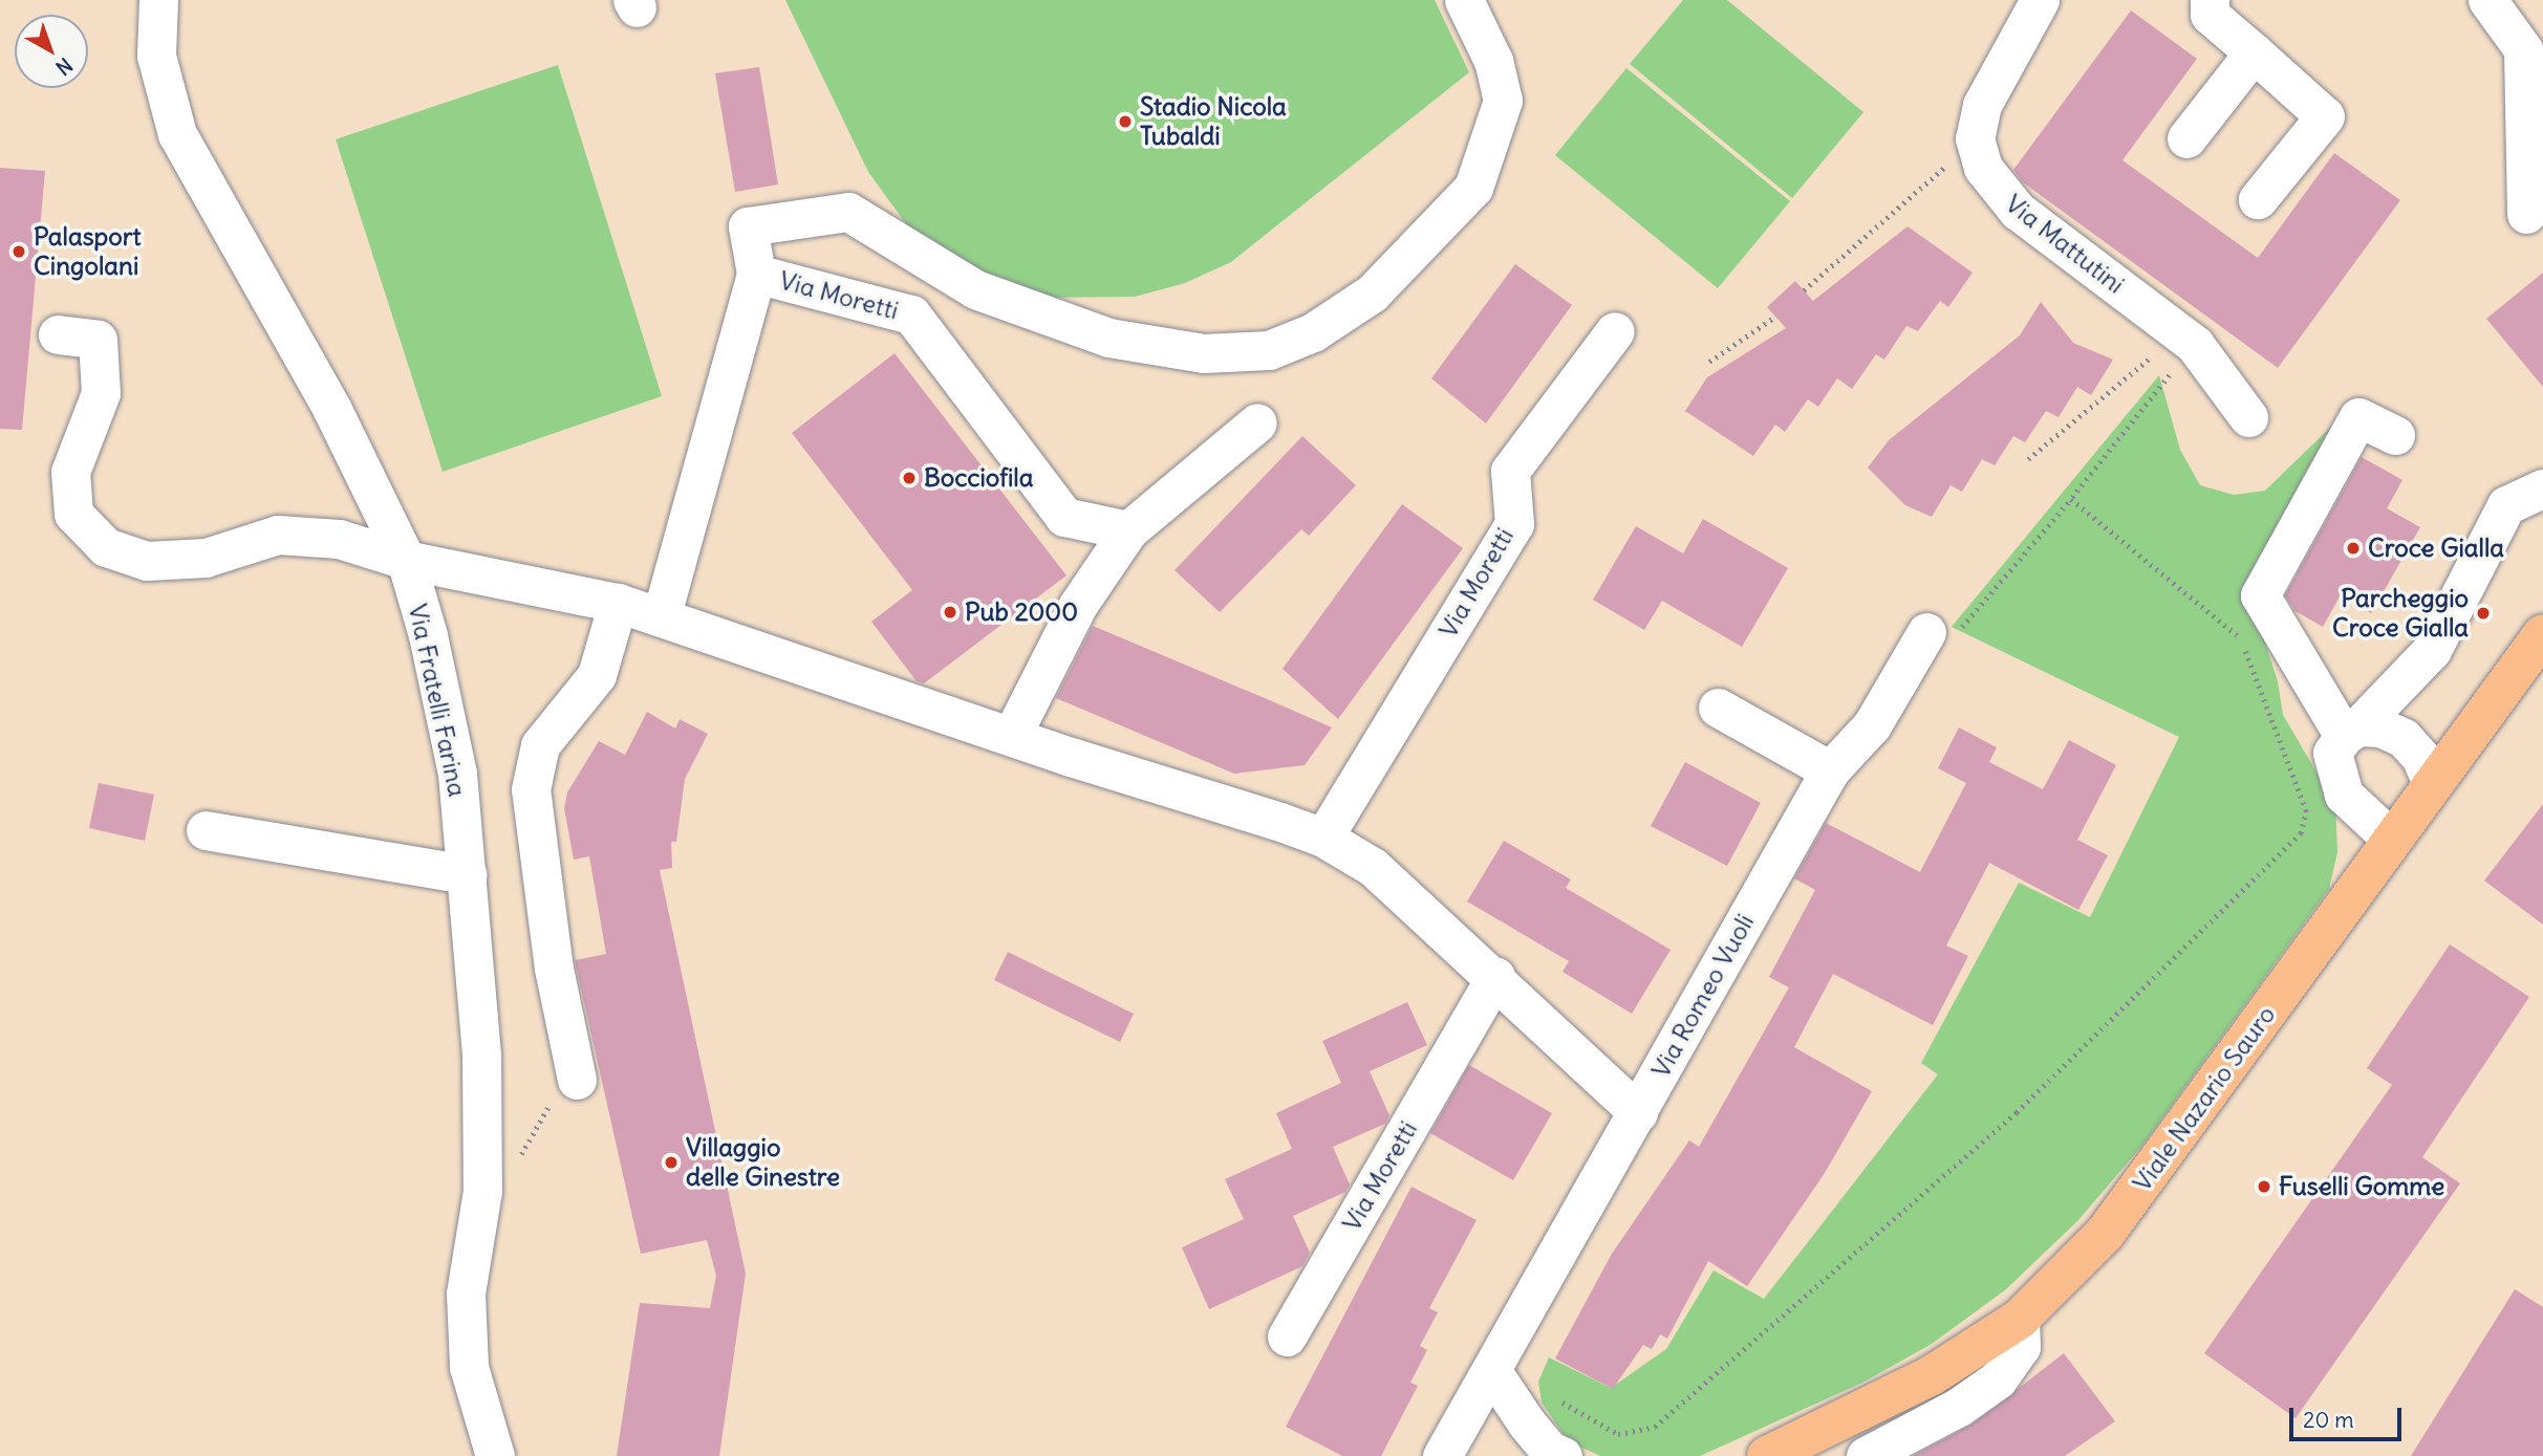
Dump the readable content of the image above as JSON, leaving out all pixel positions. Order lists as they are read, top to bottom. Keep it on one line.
{"streets":{"main road":["Viale Nazario Sauro"],"street":["Via Mattutini","Via Moretti","Via Fratelli Farina","Via Romeo Vuoli"]},"places":["Stadio Nicola Tubaldi","Palasport Cingolani","Bocciofila","Croce Gialla","Pub 2000","Parcheggio Croce Gialla","Villaggio delle Ginestre","Fuselli Gomme"],"scale_bar":"20 m","north":"bottom right"}
